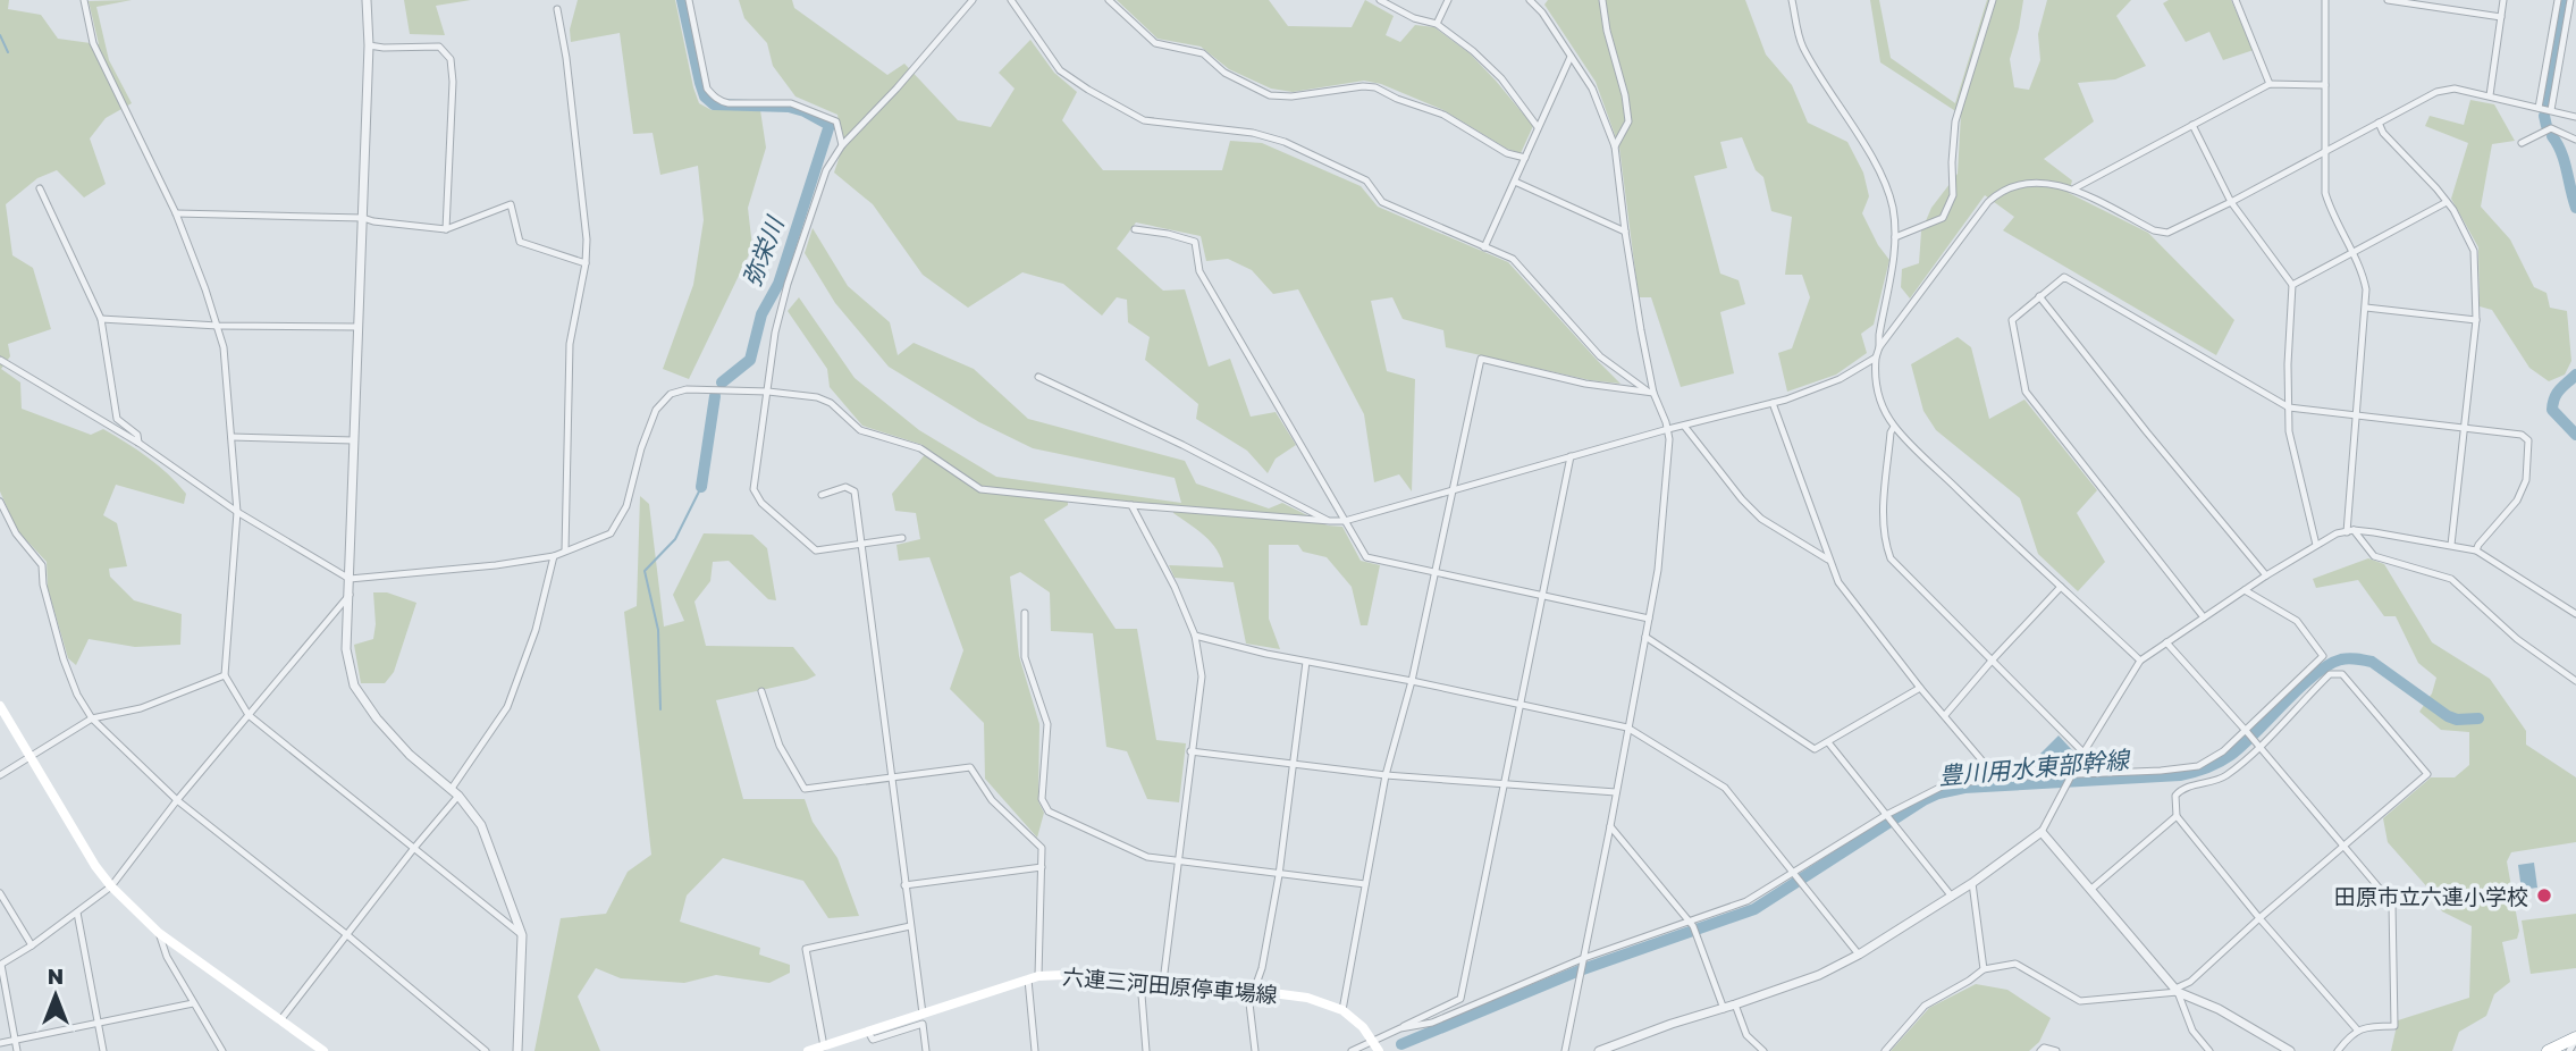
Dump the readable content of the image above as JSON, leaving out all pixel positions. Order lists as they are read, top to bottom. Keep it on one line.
{"streets":{"main road":["六連三河田原停車場線"]},"water":["弥栄川","豊川用水東部幹線"],"places":["田原市立六連小学校"],"north":"top"}
